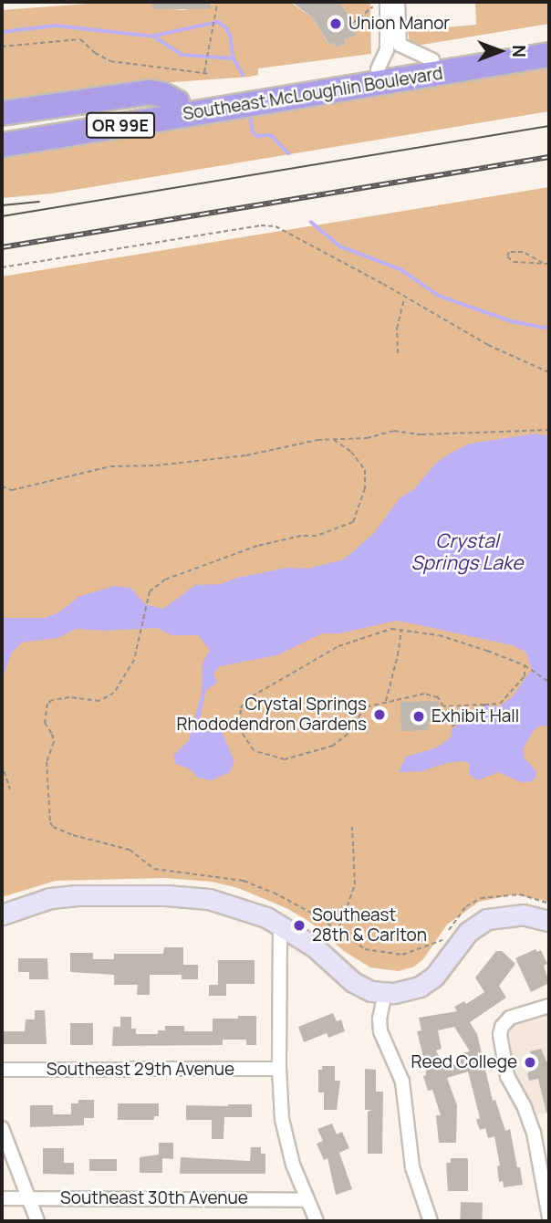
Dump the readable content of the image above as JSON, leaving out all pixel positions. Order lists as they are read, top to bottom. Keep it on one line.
{"streets":{"highway":["Southeast McLoughlin Boulevard","OR 99E"],"street":["Southeast 29th Avenue","Southeast 30th Avenue"]},"water":["Crystal Springs Lake"],"places":["Union Manor","Crystal Springs Rhododendron Gardens","Exhibit Hall","Southeast 28th & Carlton","Reed College"],"north":"right"}
